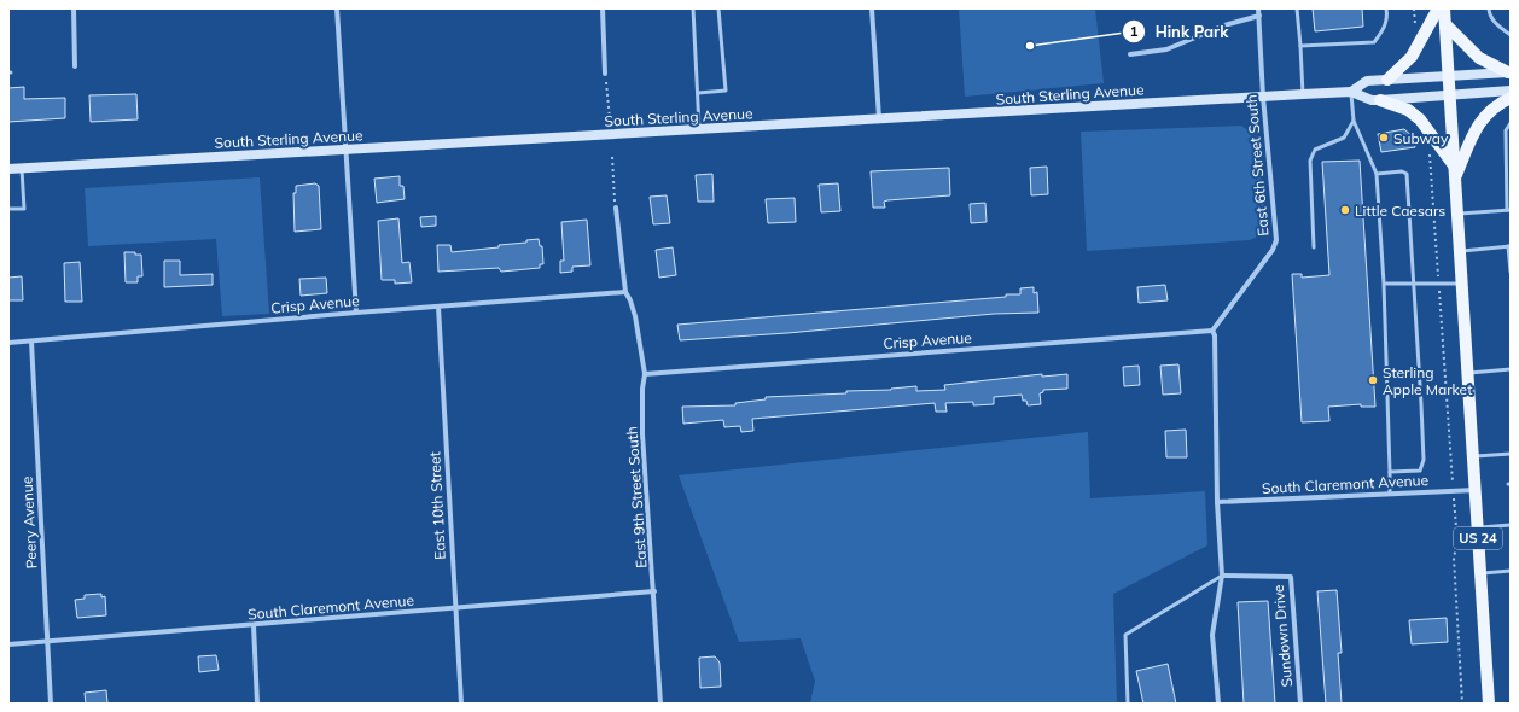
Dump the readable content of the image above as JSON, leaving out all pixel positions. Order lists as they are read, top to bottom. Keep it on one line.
{"streets":{"main road":["South Sterling Avenue","US 24"],"street":["East 6th Street South","Crisp Avenue","South Claremont Avenue","East 9th Street South","East 10th Street","Peery Avenue","Sundown Drive"]},"crossings":[["South Sterling Avenue","East 6th Street South"],["South Sterling Avenue","US 24"],["East 6th Street South","Crisp Avenue"],["Crisp Avenue","East 9th Street South"],["Crisp Avenue","East 10th Street"],["Crisp Avenue","Peery Avenue"],["South Claremont Avenue","East 9th Street South"],["South Claremont Avenue","East 10th Street"],["South Claremont Avenue","Peery Avenue"],["South Claremont Avenue","US 24"]],"places":["Hink Park","Subway","Little Caesars","Sterling Apple Market"]}
